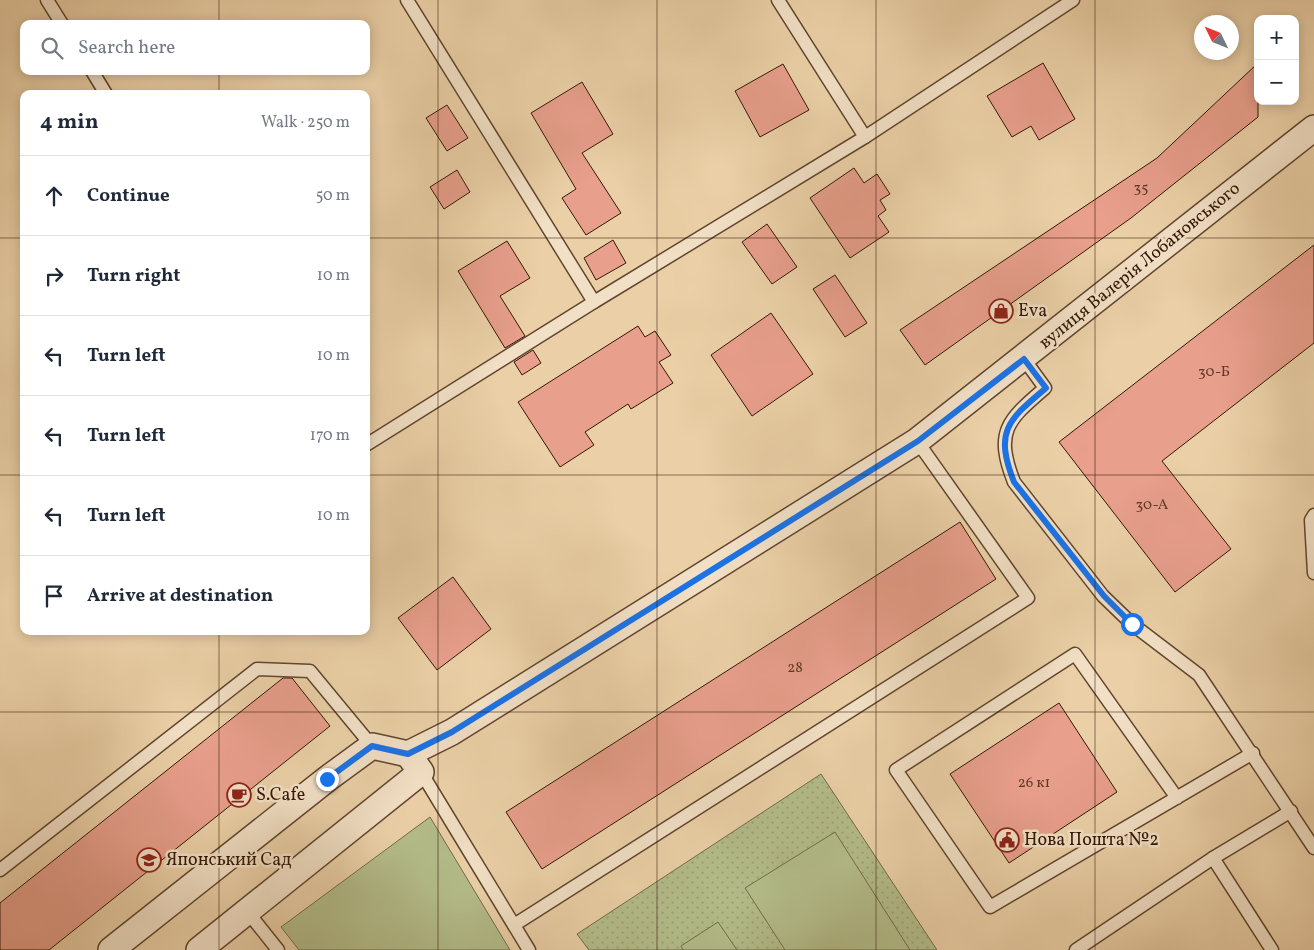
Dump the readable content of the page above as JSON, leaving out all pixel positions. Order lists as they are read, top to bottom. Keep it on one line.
{"streets":{"street":["вулиця Валерія Лобановського"]},"places":{"shop":["Eva"],"cafe":["S.Cafe"],"public building":["Нова Пошта №2"],"school or university":["Японський Сад"]},"house_numbers":["35","30-Б","30-А","28","26 к1"],"north":"top left","page":{"map_buttons":["+","−"],"search":"Search here","heading":["4 min","Walk · 250 m"],"list":[["Continue","50 m"],["Turn right","10 m"],["Turn left","10 m"],["Turn left","170 m"],["Turn left","10 m"],"Arrive at destination"]}}
